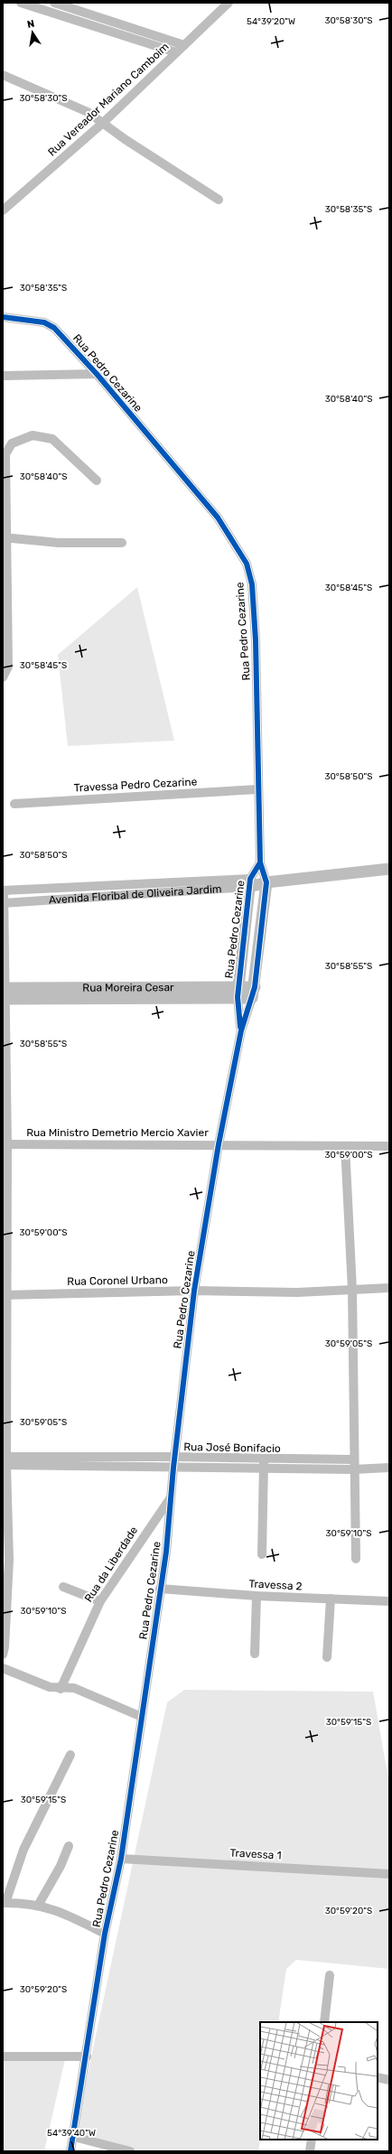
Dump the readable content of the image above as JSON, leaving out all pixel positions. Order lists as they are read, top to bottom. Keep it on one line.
{"streets":{"street":["Rua Vereador Mariano Camboim","Rua Pedro Cezarine","Travessa Pedro Cezarine","Avenida Floribal de Oliveira Jardim","Rua Moreira Cesar","Rua Ministro Demetrio Mercio Xavier","Rua Coronel Urbano","Rua José Bonifacio","Rua da Liberdade","Travessa 2","Travessa 1"]},"crossings":[["Rua Pedro Cezarine","Travessa Pedro Cezarine"],["Rua Pedro Cezarine","Avenida Floribal de Oliveira Jardim"],["Rua Pedro Cezarine","Rua Moreira Cesar"],["Rua Pedro Cezarine","Rua Ministro Demetrio Mercio Xavier"],["Rua Pedro Cezarine","Rua Coronel Urbano"],["Rua Pedro Cezarine","Rua José Bonifacio"],["Rua Pedro Cezarine","Rua da Liberdade"],["Rua Pedro Cezarine","Travessa 2"],["Rua Pedro Cezarine","Travessa 1"]],"north":"top","coordinates":["30°58'30\"S","54°39'20\"W","30°58'35\"S","30°58'40\"S","30°58'45\"S","30°58'50\"S","30°58'55\"S","30°59'00\"S","30°59'05\"S","30°59'10\"S","30°59'15\"S","30°59'20\"S","54°39'40\"W"]}
